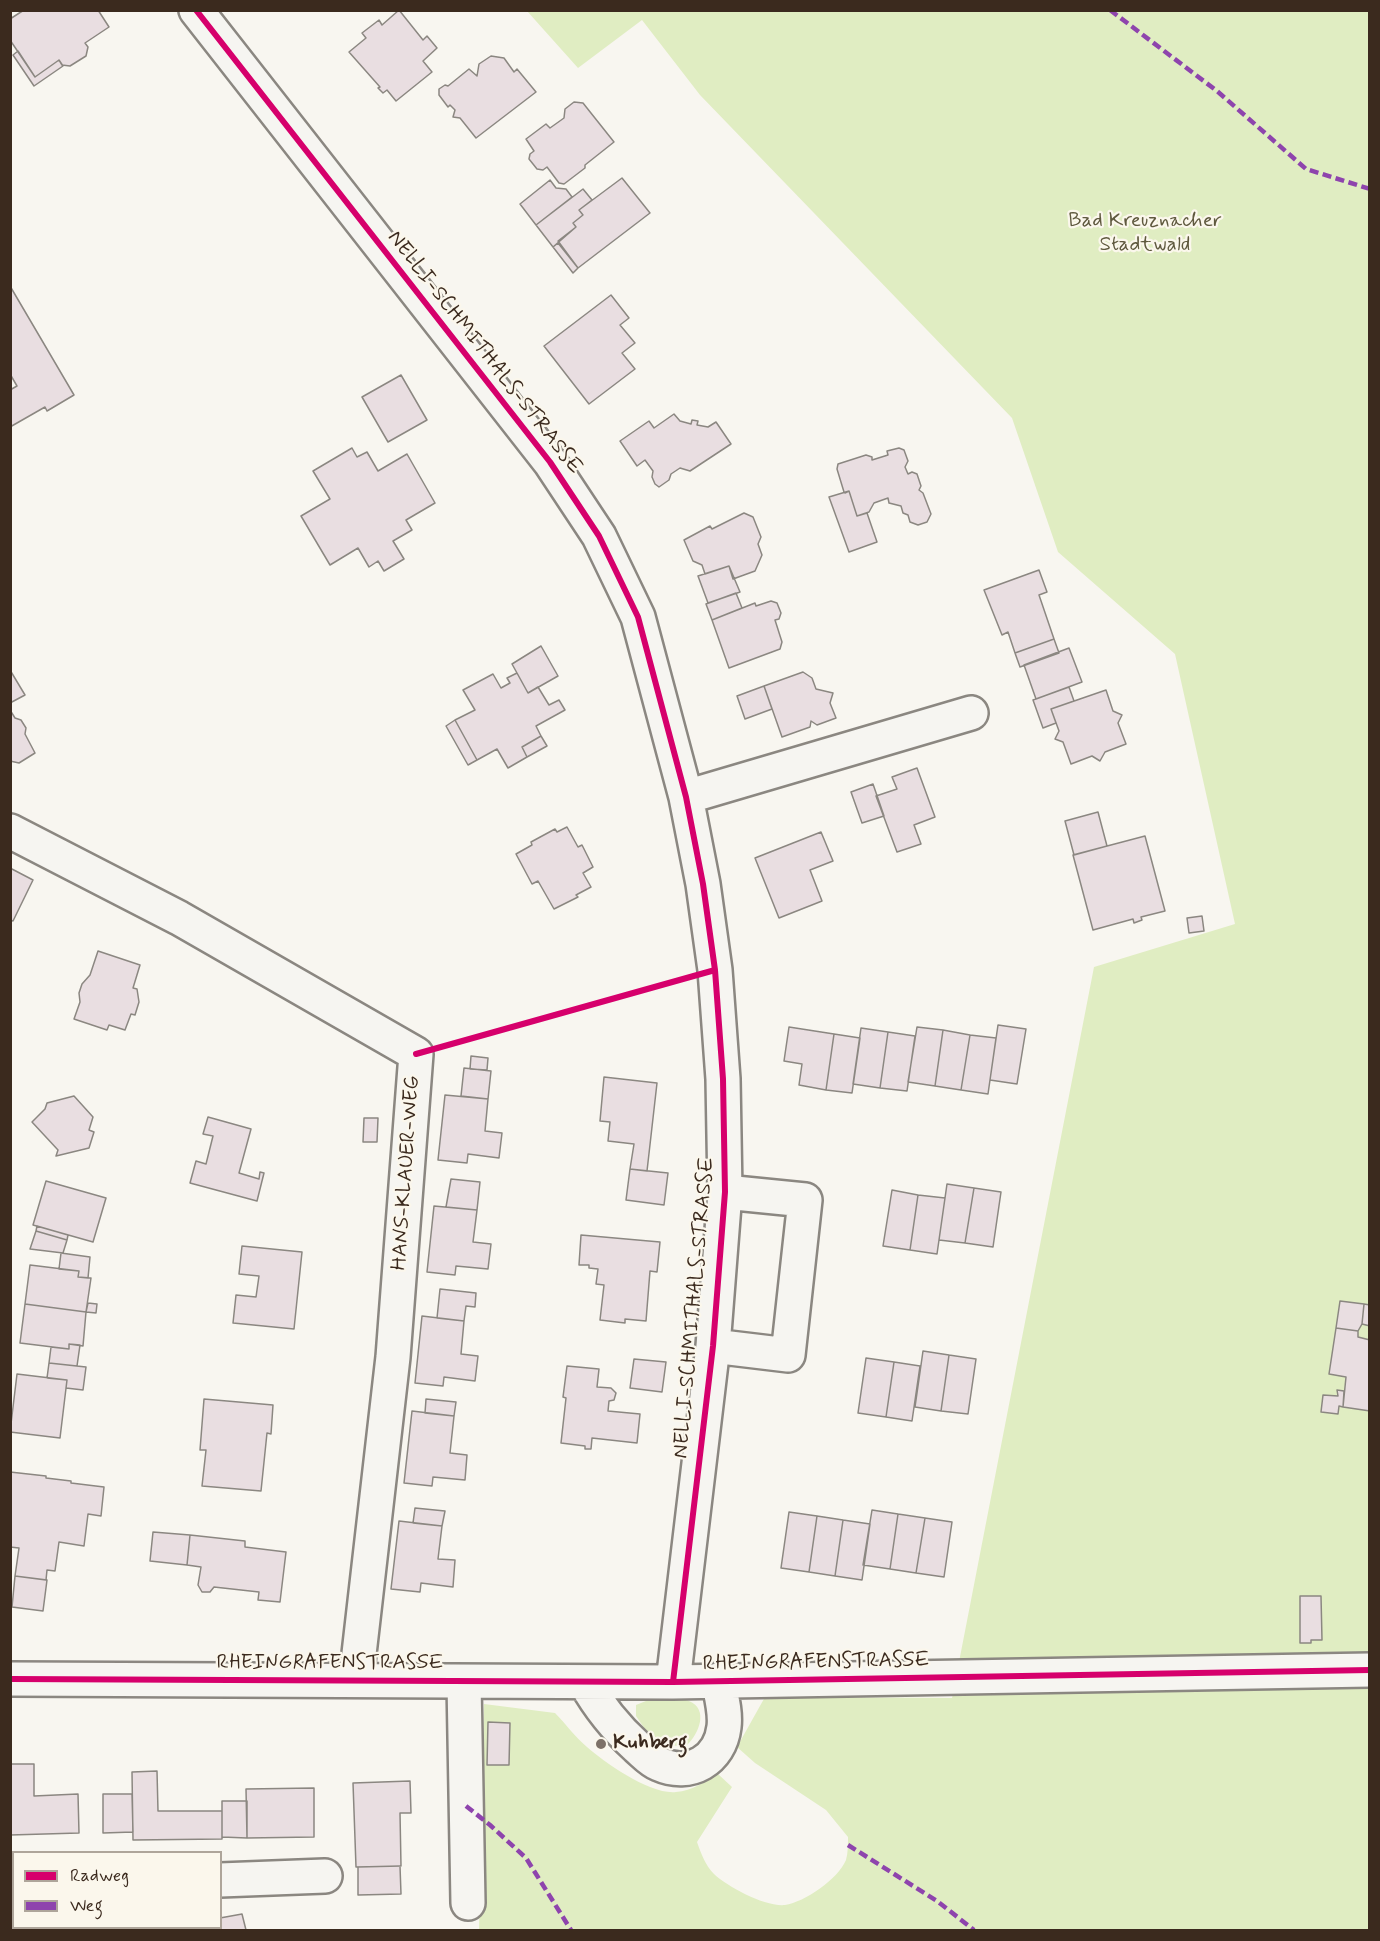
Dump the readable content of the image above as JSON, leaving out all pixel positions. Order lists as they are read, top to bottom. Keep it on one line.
{"streets":{"street":["NELLI-SCHMITHALS-STRASSE","HANS-KLAUER-WEG","RHEINGRAFENSTRASSE"]},"crossings":[["NELLI-SCHMITHALS-STRASSE","RHEINGRAFENSTRASSE"],["HANS-KLAUER-WEG","RHEINGRAFENSTRASSE"]],"parks":["Bad Kreuznacher Stadtwald"],"places":["Kuhberg"],"legend":["Radweg","Weg"]}
